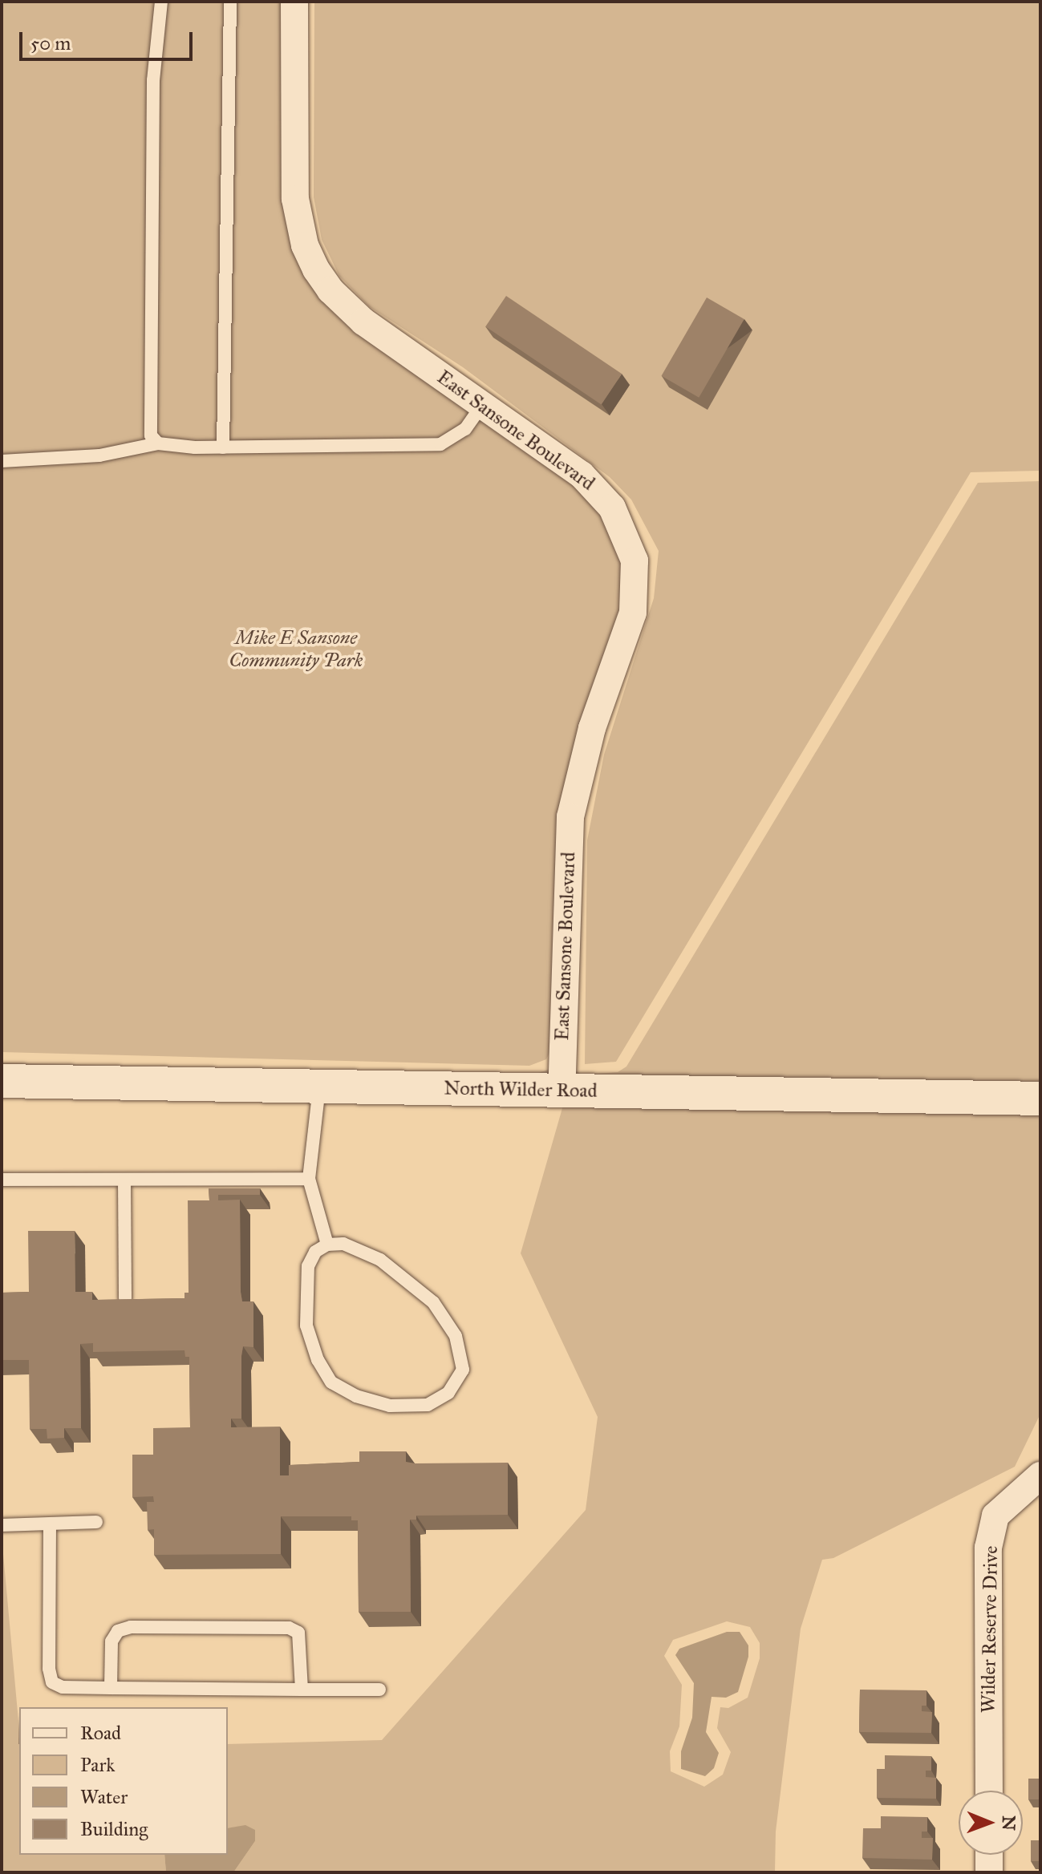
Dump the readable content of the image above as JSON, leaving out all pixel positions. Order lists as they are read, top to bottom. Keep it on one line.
{"streets":{"street":["East Sansone Boulevard","North Wilder Road","Wilder Reserve Drive"]},"crossings":[["East Sansone Boulevard","North Wilder Road"]],"parks":["Mike E Sansone Community Park"],"legend":["Road","Park","Water","Building"],"scale_bar":"50 m","north":"right"}
